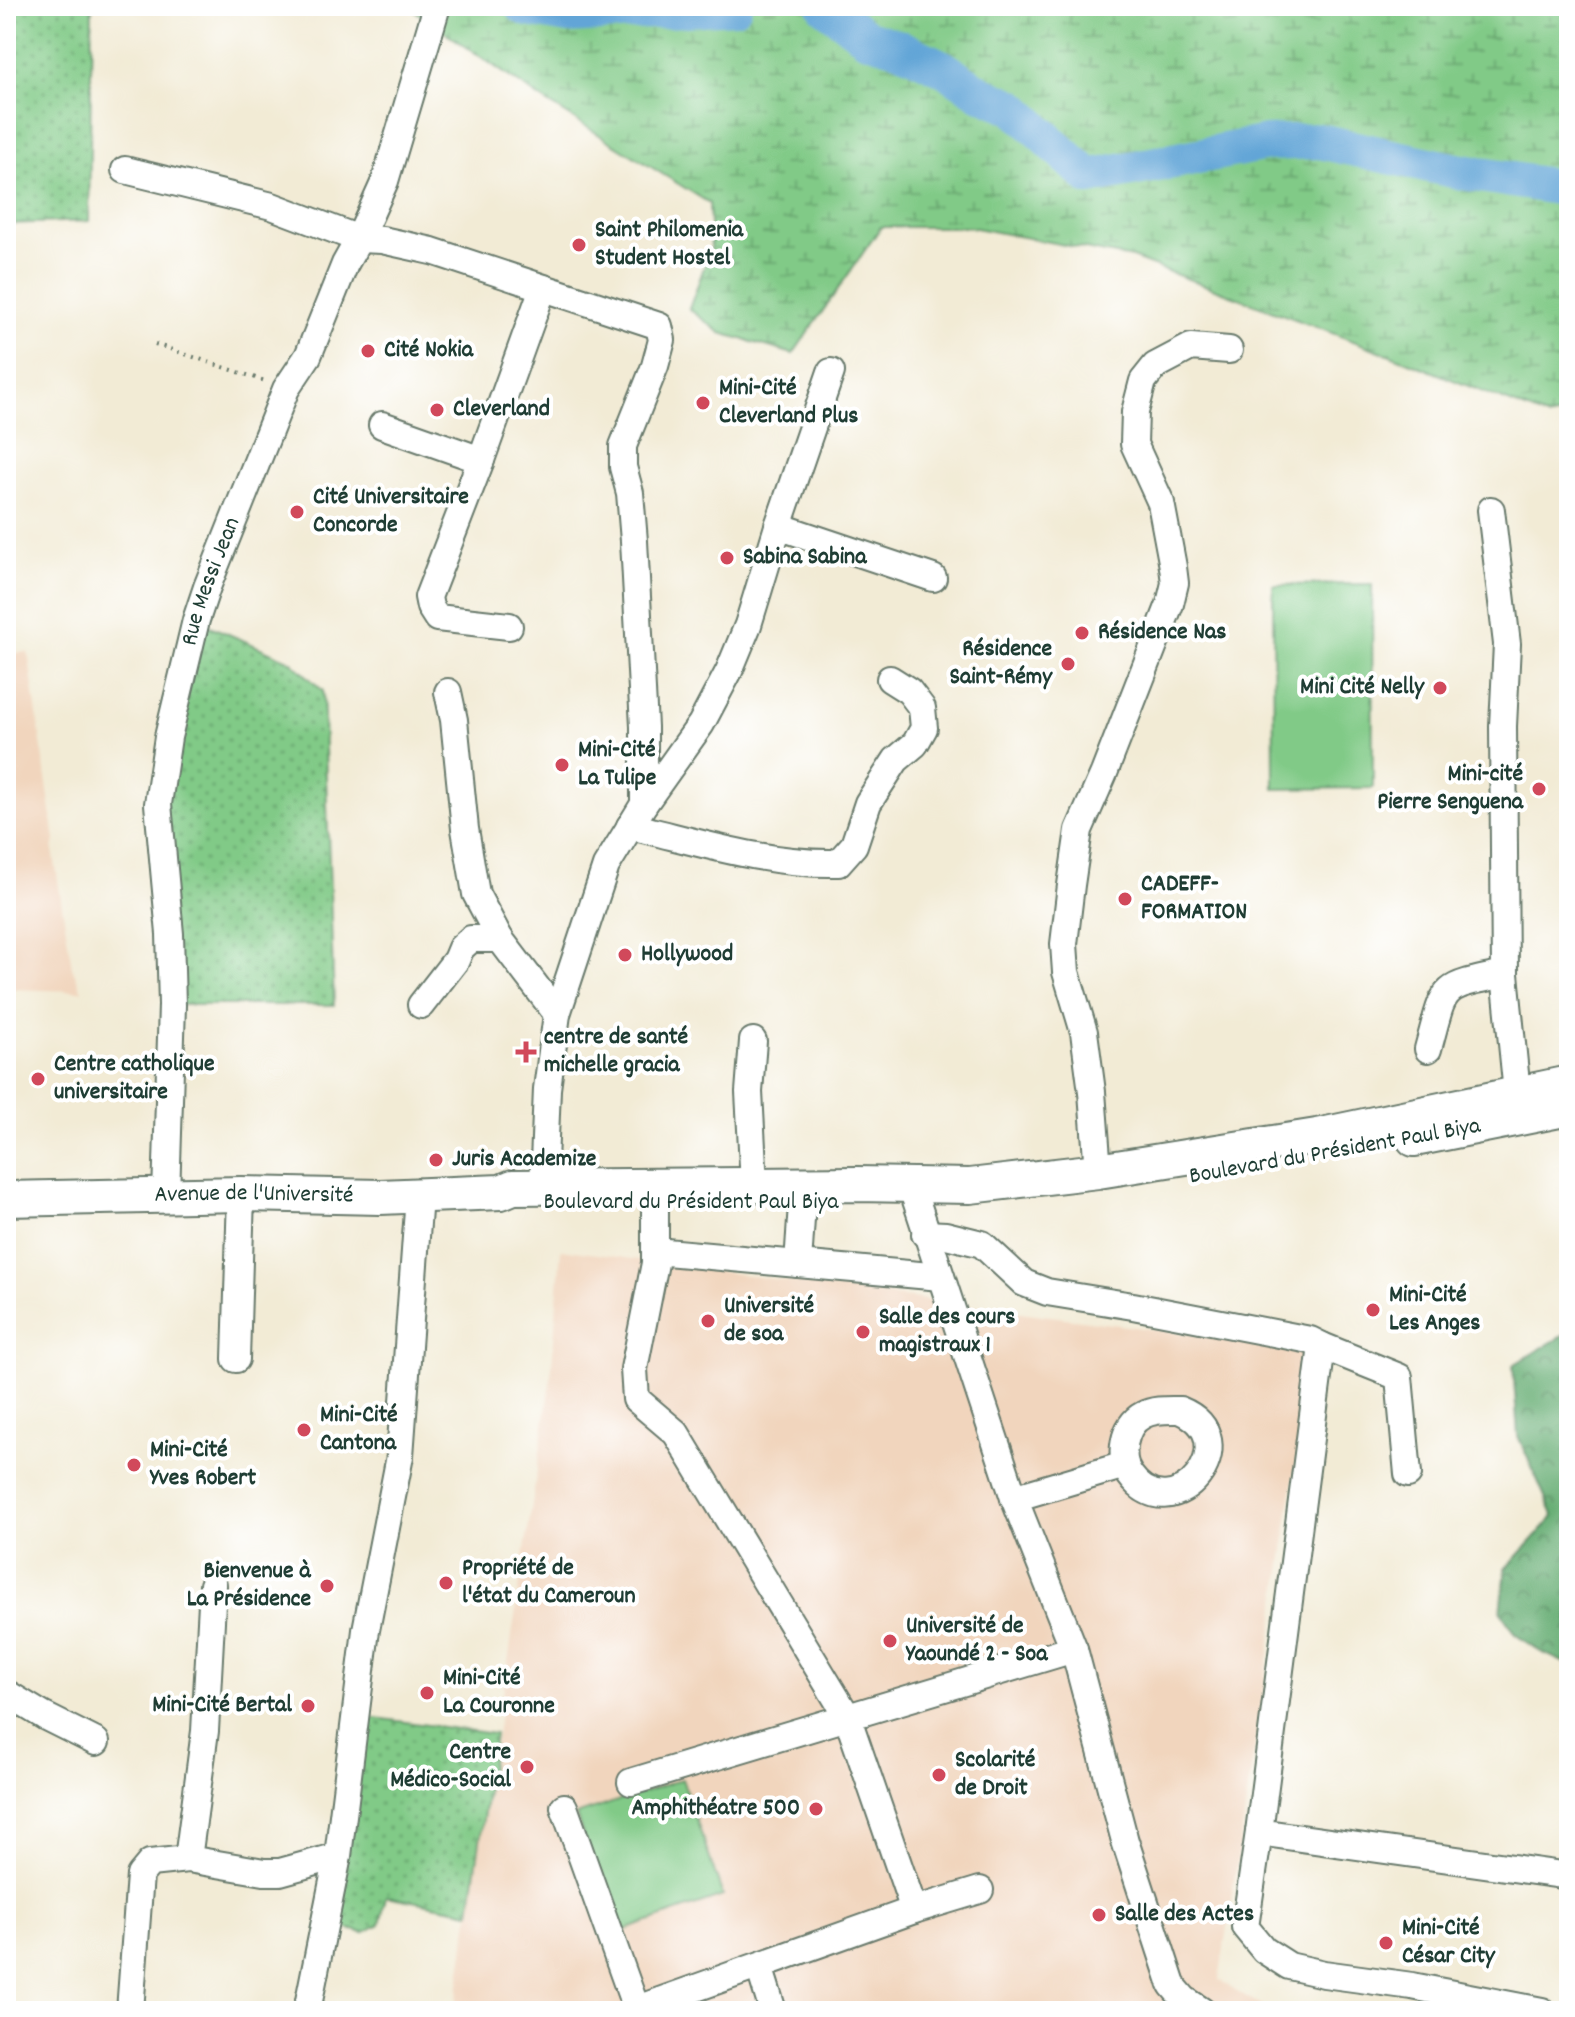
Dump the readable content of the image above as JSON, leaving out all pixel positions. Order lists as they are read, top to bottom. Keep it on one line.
{"streets":{"main road":["Boulevard du Président Paul Biya","Avenue de l'Université"],"street":["Rue Messi Jean"]},"crossings":[["Rue Messi Jean","Avenue de l'Université"],["Boulevard du Président Paul Biya","Avenue de l'Université"]],"places":{"other":["Saint Philomenia Student Hostel","Cité Nokia","Mini-Cité Cleverland Plus","Cleverland","Cité Universitaire Concorde","Sabina Sabina","Résidence Nas","Résidence Saint-Rémy","Mini Cité Nelly","Mini-Cité La Tulipe","Mini-cité Pierre Senguena","CADEFF- FORMATION","Hollywood","Centre catholique universitaire","Juris Academize","Mini-Cité Les Anges","Université de soa","Salle des cours magistraux 1","Mini-Cité Cantona","Mini-Cité Yves Robert","Propriété de l'état du Cameroun","Bienvenue à La Présidence","Université de Yaoundé 2 - Soa","Mini-Cité La Couronne","Mini-Cité Bertal","Centre Médico-Social","Scolarité de Droit","Amphithéatre 500","Salle des Actes","Mini-Cité César City"],"health":["centre de santé michelle gracia"]}}
